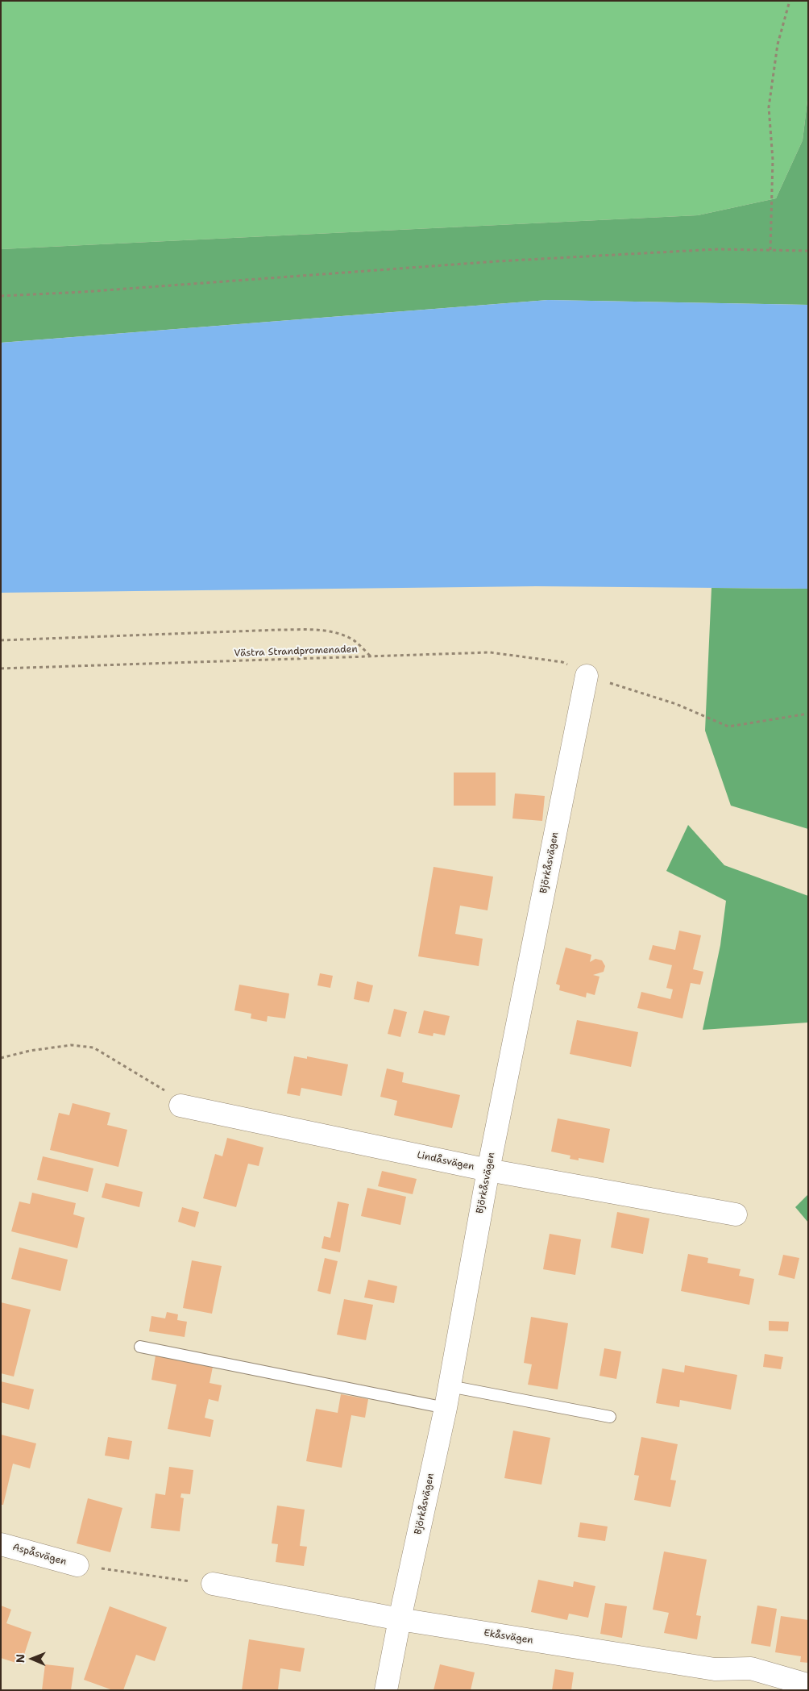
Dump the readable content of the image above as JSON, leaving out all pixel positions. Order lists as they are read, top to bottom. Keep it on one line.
{"streets":{"street":["Björkåsvägen","Lindåsvägen","Aspåsvägen","Ekåsvägen"],"path":["Västra Strandpromenaden"]},"crossings":[["Västra Strandpromenaden","Björkåsvägen"],["Björkåsvägen","Lindåsvägen"],["Björkåsvägen","Ekåsvägen"]],"north":"left"}
